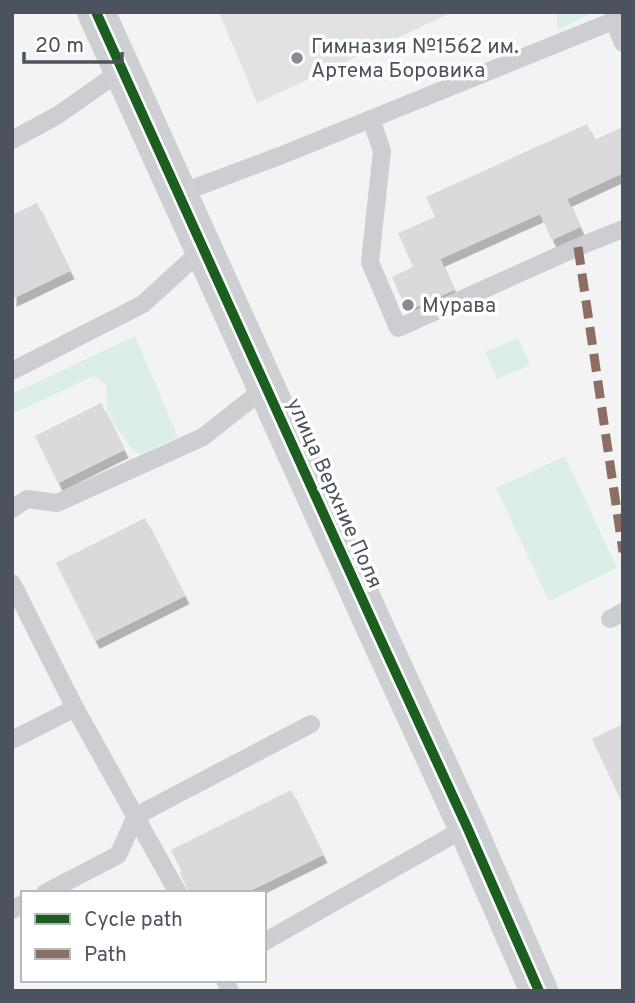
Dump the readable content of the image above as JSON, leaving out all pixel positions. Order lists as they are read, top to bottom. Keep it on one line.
{"streets":{"main road":["улица Верхние Поля"]},"places":["Гимназия №1562 им. Артема Боровика","Мурава"],"legend":["Cycle path","Path"],"scale_bar":"20 m"}
